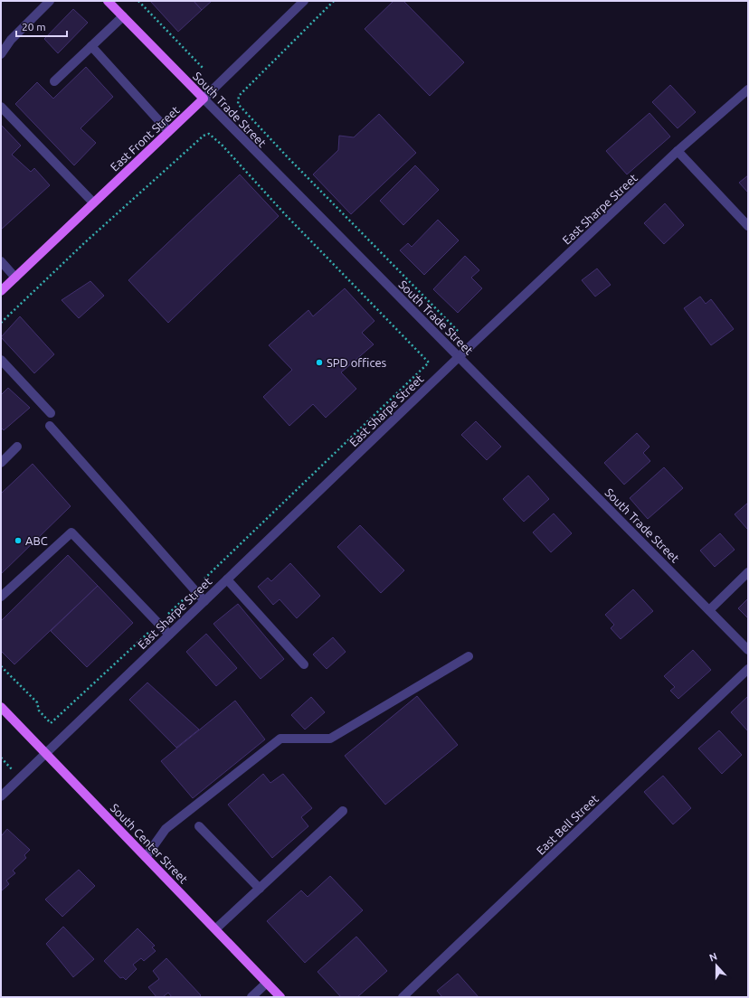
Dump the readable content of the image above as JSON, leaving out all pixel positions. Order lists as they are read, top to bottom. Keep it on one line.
{"streets":{"main road":["South Trade Street","East Front Street","South Center Street"],"street":["East Sharpe Street","East Bell Street"]},"crossings":[["South Trade Street","East Front Street"],["South Trade Street","East Sharpe Street"],["East Sharpe Street","South Center Street"]],"places":["SPD offices","ABC"],"scale_bar":"20 m","north":"top"}
